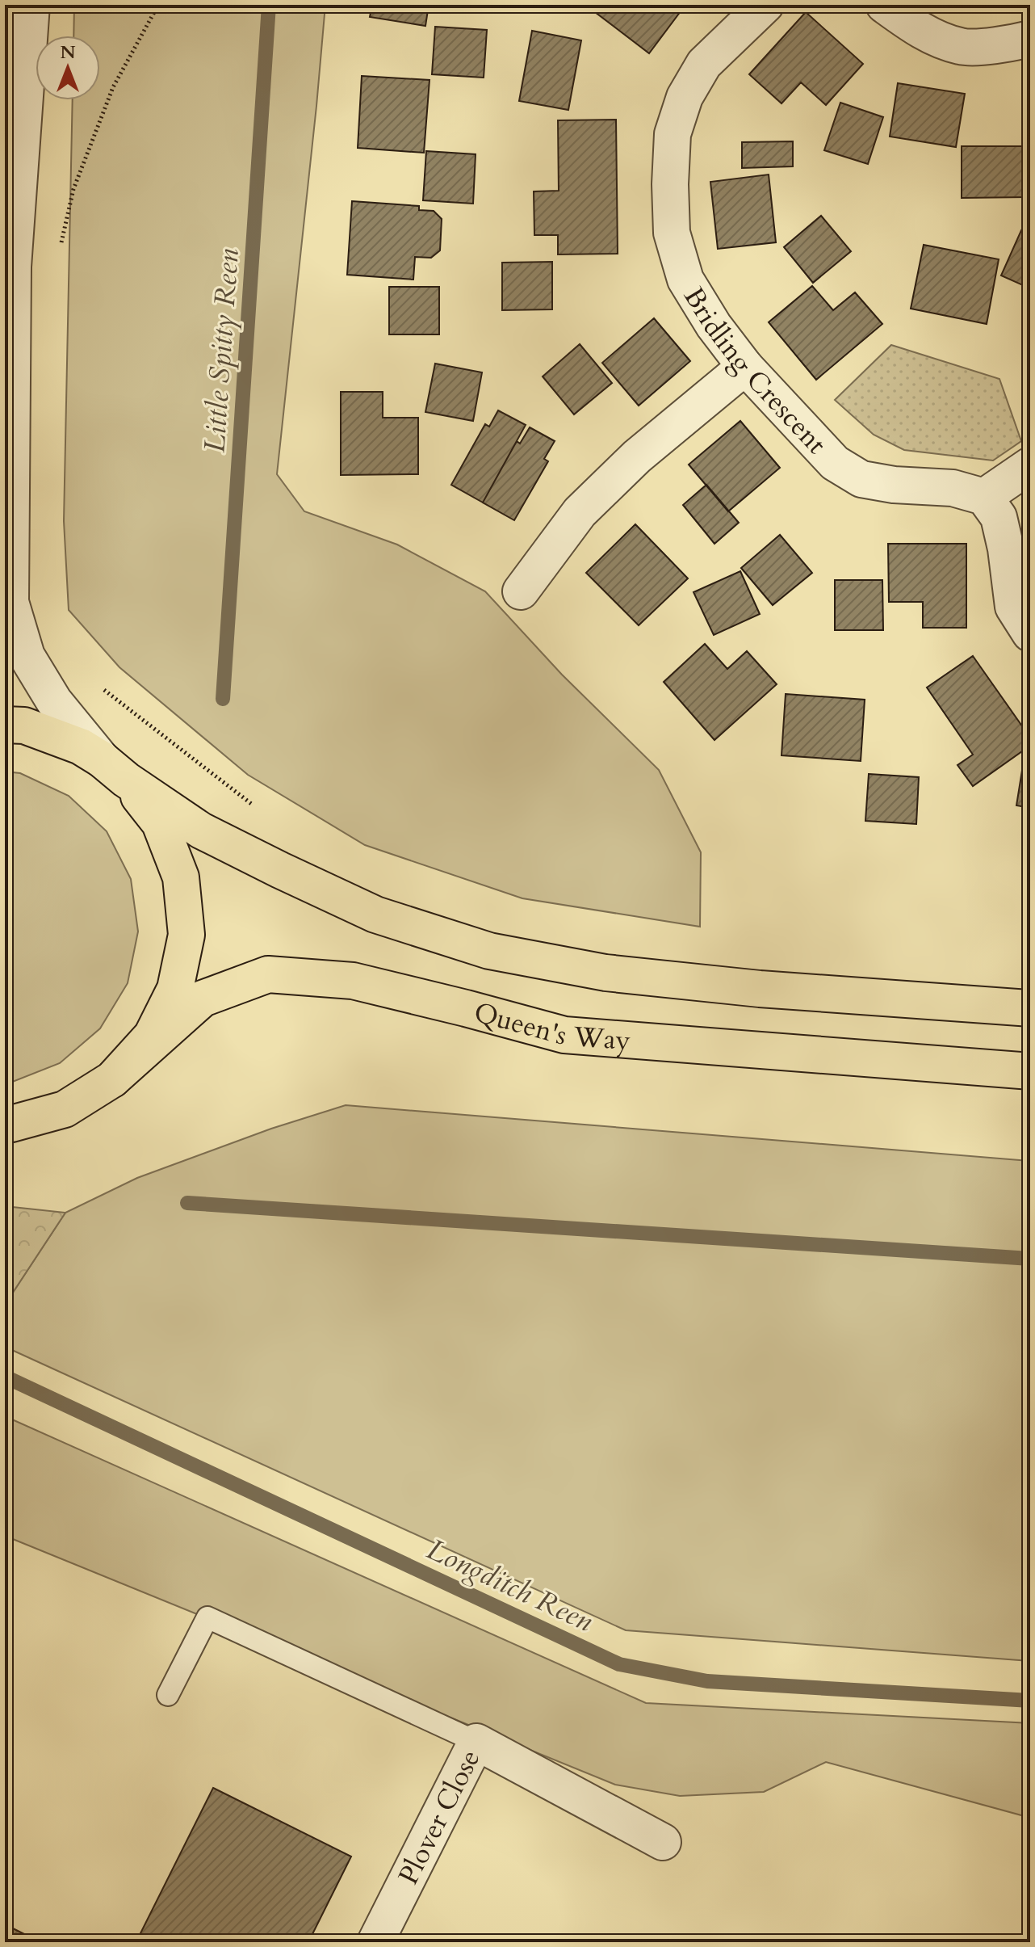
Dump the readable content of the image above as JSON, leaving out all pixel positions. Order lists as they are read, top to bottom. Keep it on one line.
{"streets":{"main road":["Queen's Way"],"street":["Bridling Crescent","Plover Close"]},"water":["Little Spitty Reen","Longditch Reen"],"north":"top"}
